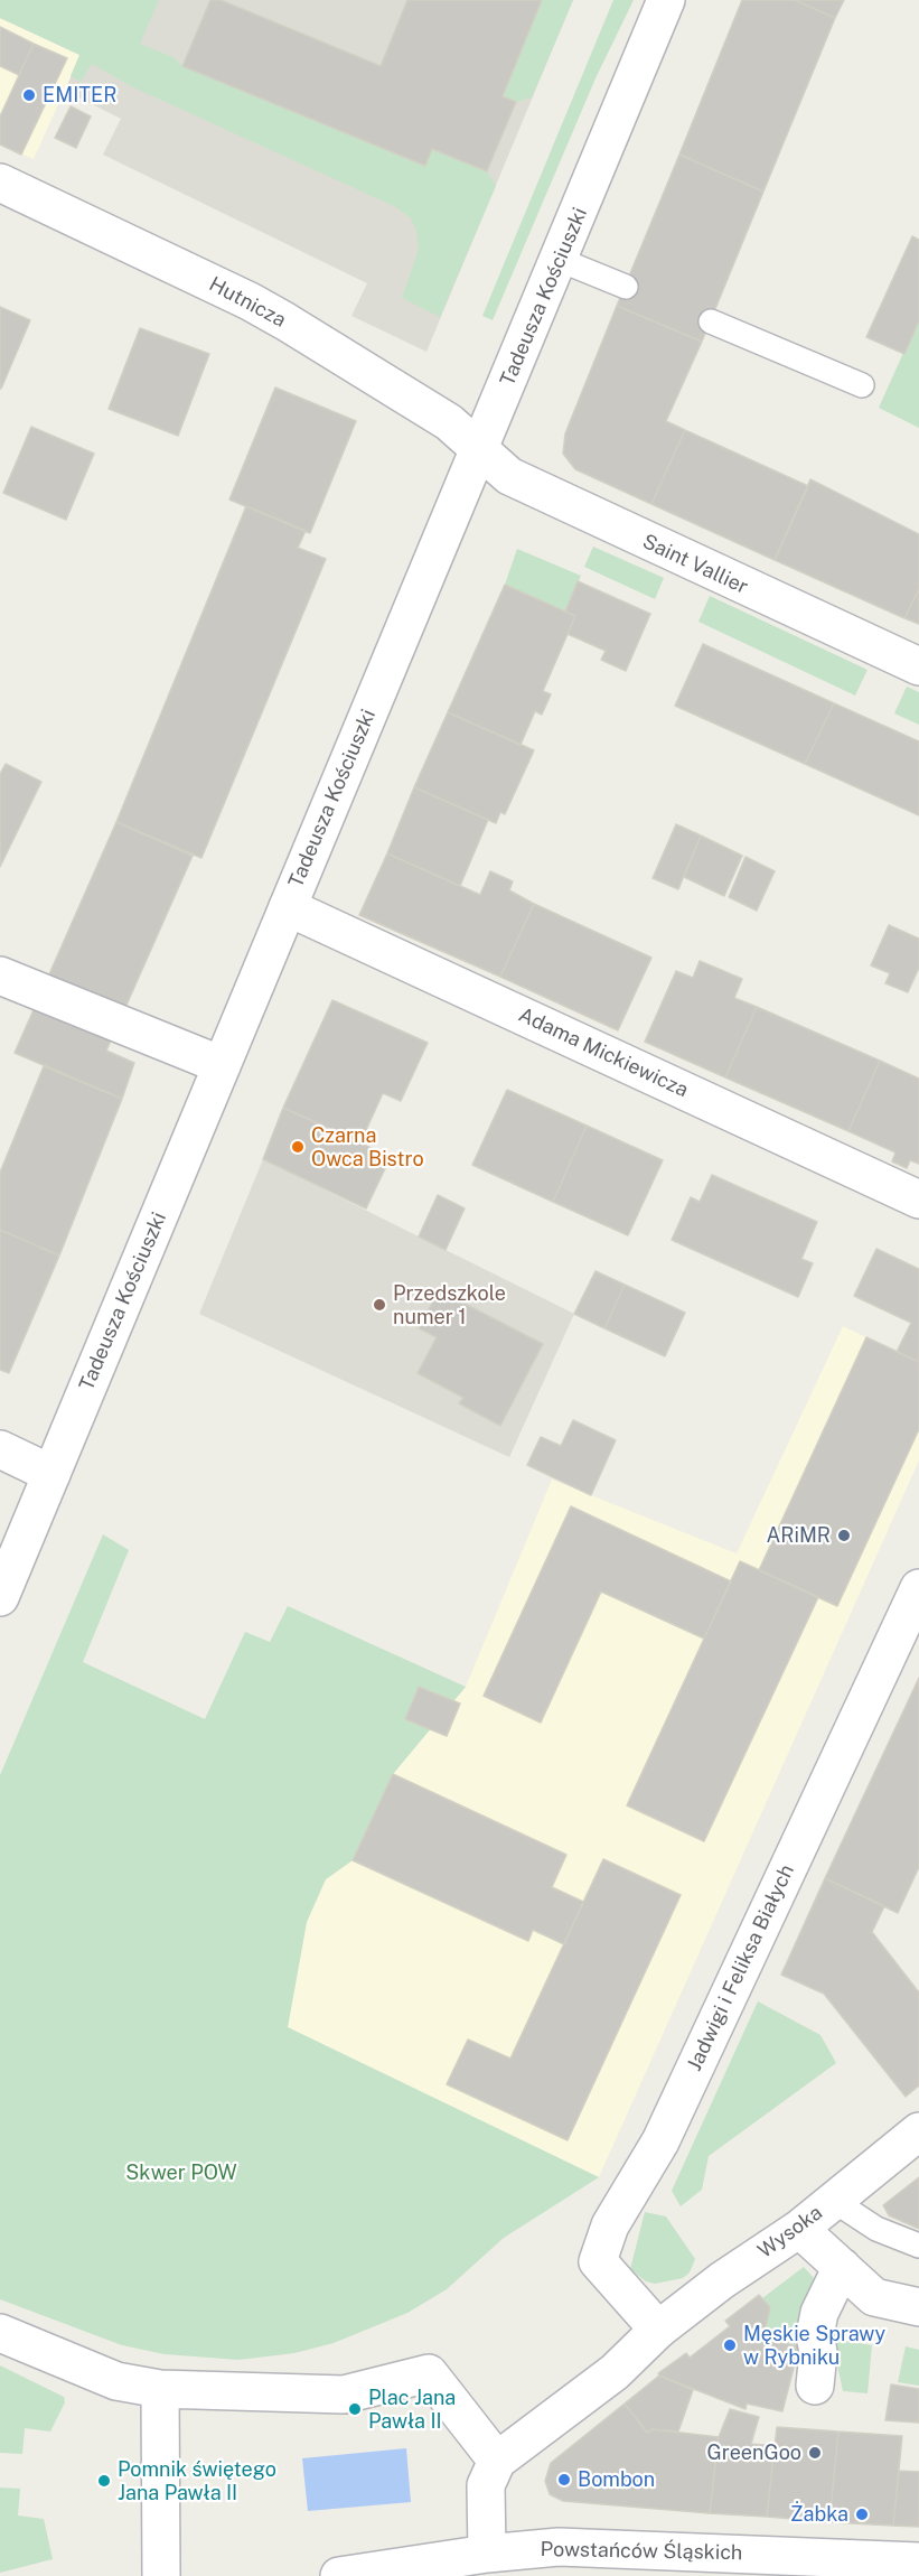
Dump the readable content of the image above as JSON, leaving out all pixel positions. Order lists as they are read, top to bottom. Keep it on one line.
{"streets":{"street":["Tadeusza Kościuszki","Hutnicza","Saint Vallier","Adama Mickiewicza","Jadwigi i Feliksa Białych","Wysoka","Powstańców Śląskich"]},"crossings":[["Tadeusza Kościuszki","Hutnicza"],["Tadeusza Kościuszki","Saint Vallier"],["Tadeusza Kościuszki","Adama Mickiewicza"],["Hutnicza","Saint Vallier"],["Jadwigi i Feliksa Białych","Wysoka"]],"parks":["Skwer POW"],"places":["EMITER","Czarna Owca Bistro","Przedszkole numer 1","ARiMR","Męskie Sprawy w Rybniku","Plac Jana Pawła II","GreenGoo","Bombon","Pomnik świętego Jana Pawła II","Żabka"]}
